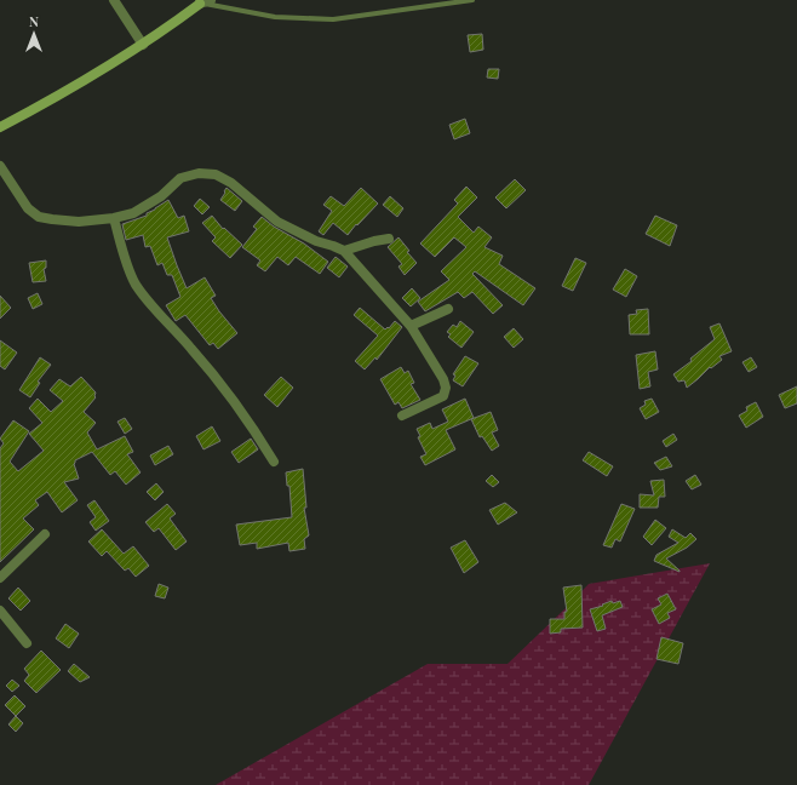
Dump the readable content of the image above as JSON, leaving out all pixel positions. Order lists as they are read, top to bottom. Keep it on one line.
{"north":"top"}
